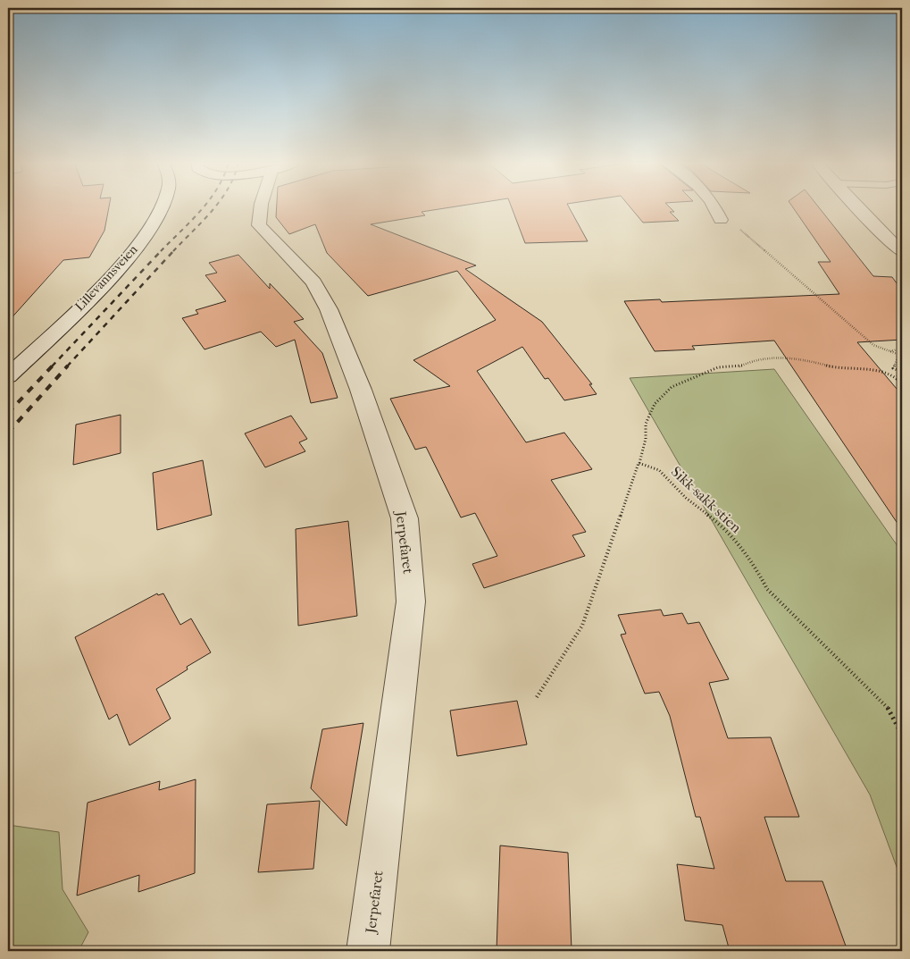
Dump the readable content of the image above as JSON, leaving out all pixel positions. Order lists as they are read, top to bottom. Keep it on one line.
{"streets":{"street":["Lillevannsveien","Jerpefaret"],"path":["Sikk-sakk stien"]}}
